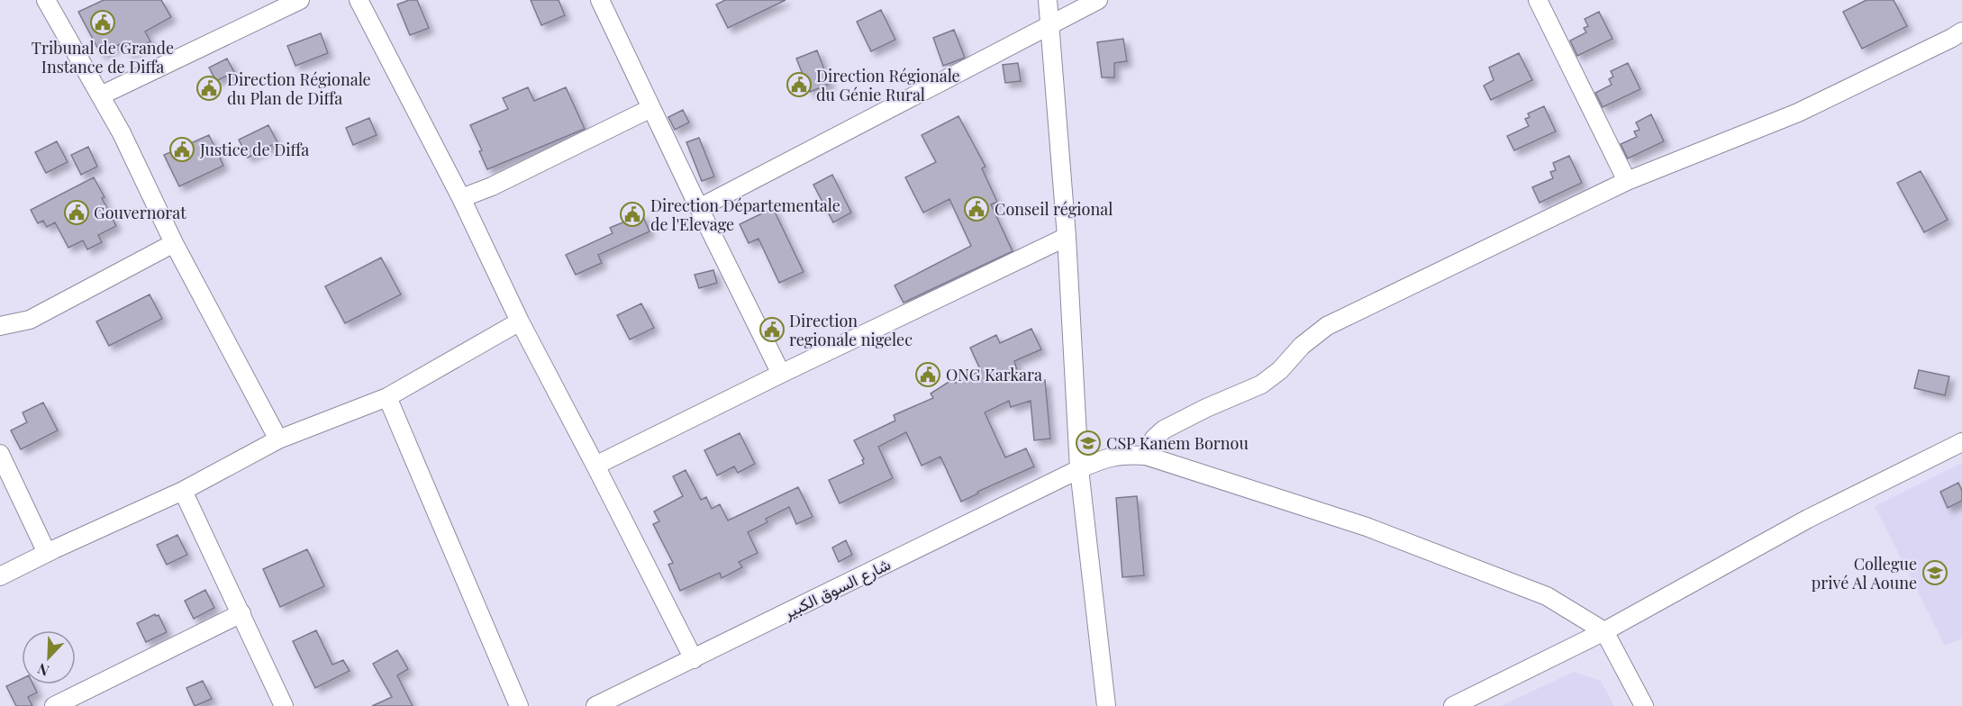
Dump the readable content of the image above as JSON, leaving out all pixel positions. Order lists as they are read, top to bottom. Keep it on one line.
{"streets":{"street":["شارع السوق الكبير"]},"places":{"public building":["Tribunal de Grande Instance de Diffa","Direction Régionale du Génie Rural","Direction Régionale du Plan de Diffa","Justice de Diffa","Conseil régional","Gouvernorat","Direction Départementale de l'Elevage","Direction regionale nigelec","ONG Karkara"],"school or university":["CSP Kanem Bornou","Collegue privé Al Aoune"]},"north":"bottom left"}
